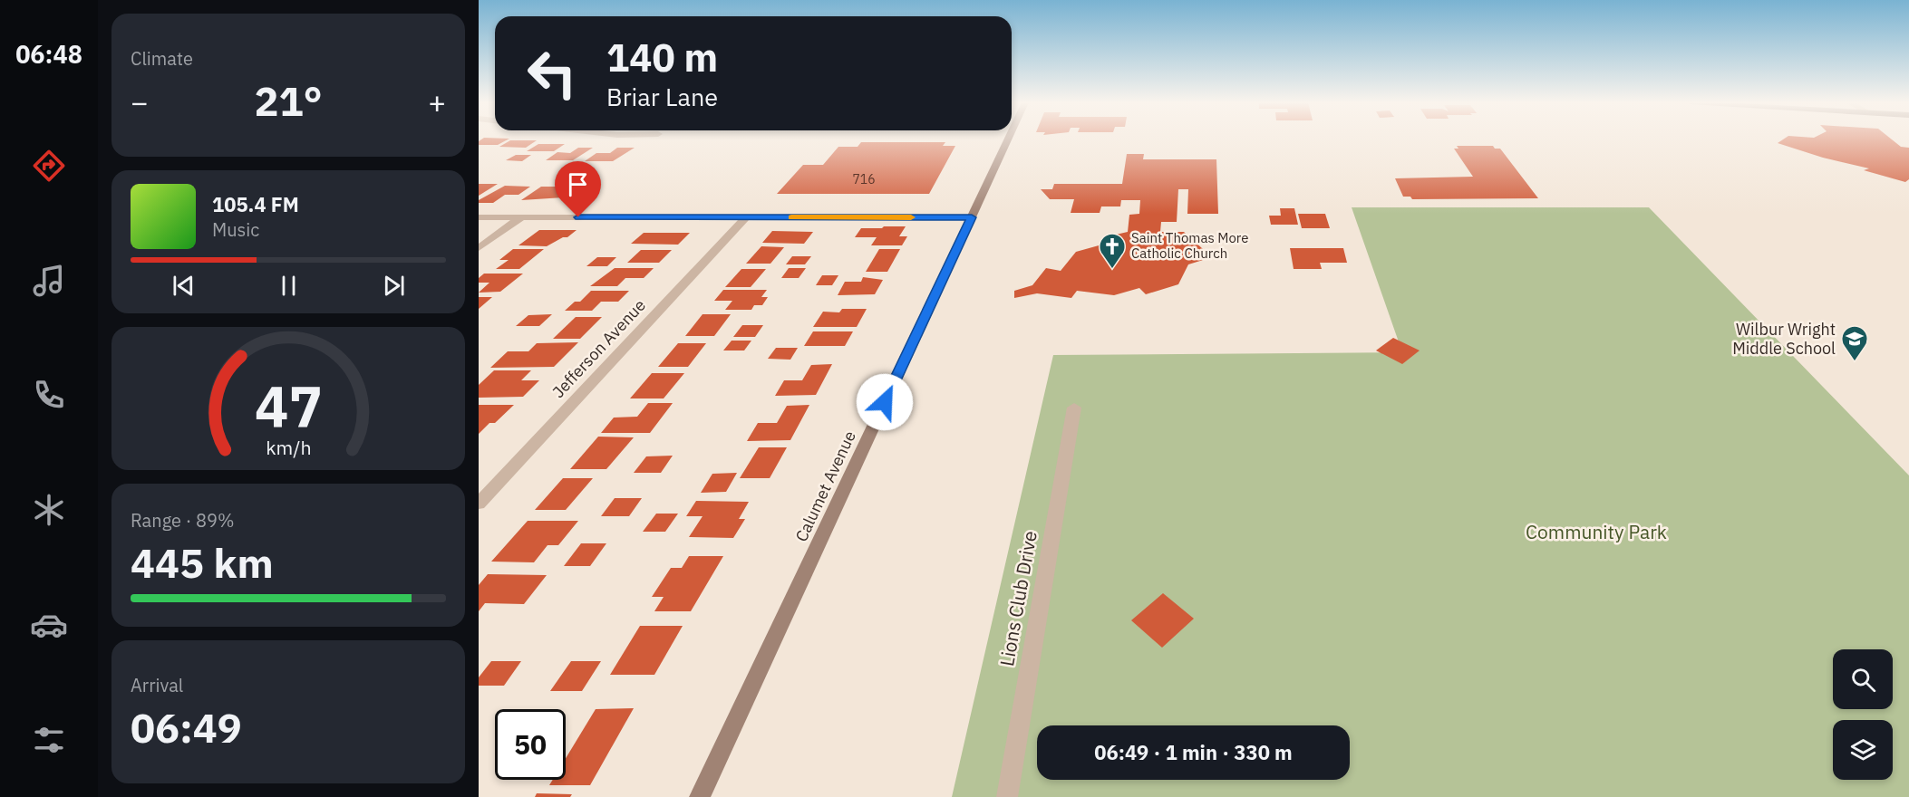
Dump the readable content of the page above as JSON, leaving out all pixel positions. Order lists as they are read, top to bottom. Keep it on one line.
{"streets":{"main road":["Calumet Avenue"],"street":["Jefferson Avenue","Lions Club Drive"]},"parks":["Community Park"],"places":{"church":["Saint Thomas More Catholic Church"],"school or university":["Wilbur Wright Middle School"]},"house_numbers":["716"],"page":{"tabs":"06:48","tile":["Climate",["Range · 89%","445 km"],["Arrival","06:49"]],"turn":["140 m","Briar Lane"],"heat":["−","21°","+"],"song":["105.4 FM","Music"],"limit":"50","trip":"06:49 · 1 min · 330 m","gauge":["47","km/h"]}}
